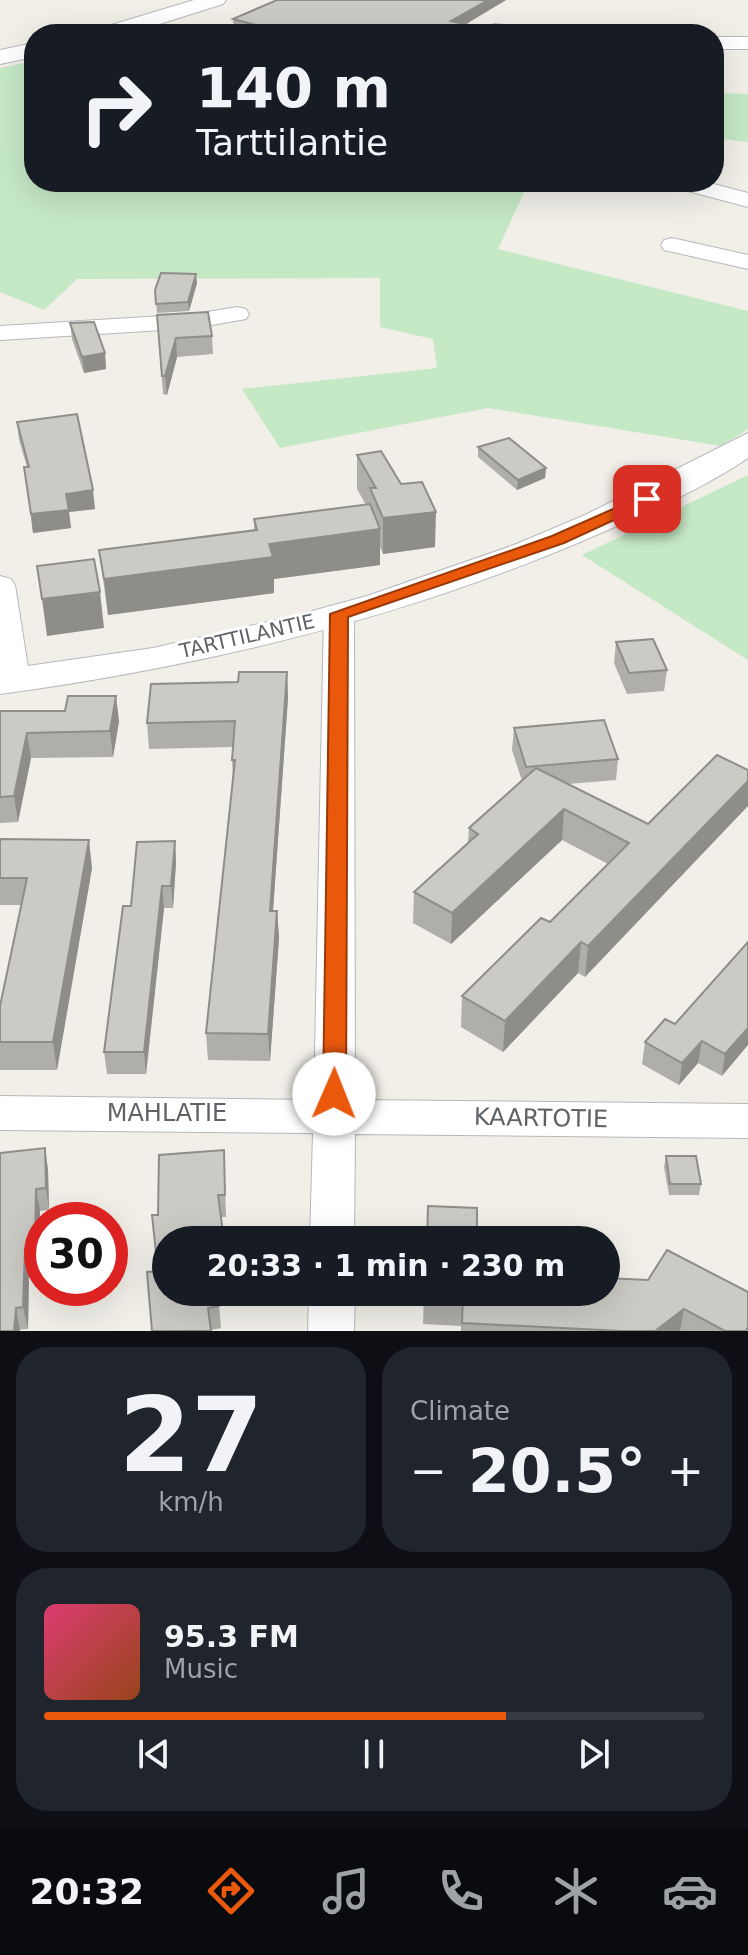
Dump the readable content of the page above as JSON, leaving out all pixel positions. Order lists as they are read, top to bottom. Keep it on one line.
{"streets":{"street":["TARTTILANTIE","MAHLATIE","KAARTOTIE"]},"crossings":[["MAHLATIE","KAARTOTIE"]],"page":{"turn":["140 m","Tarttilantie"],"limit":"30","trip":"20:33 · 1 min · 230 m","tile":[["27","km/h"],"Climate"],"heat":["−","20.5°","+"],"song":["95.3 FM","Music"],"tabs":"20:32"}}
